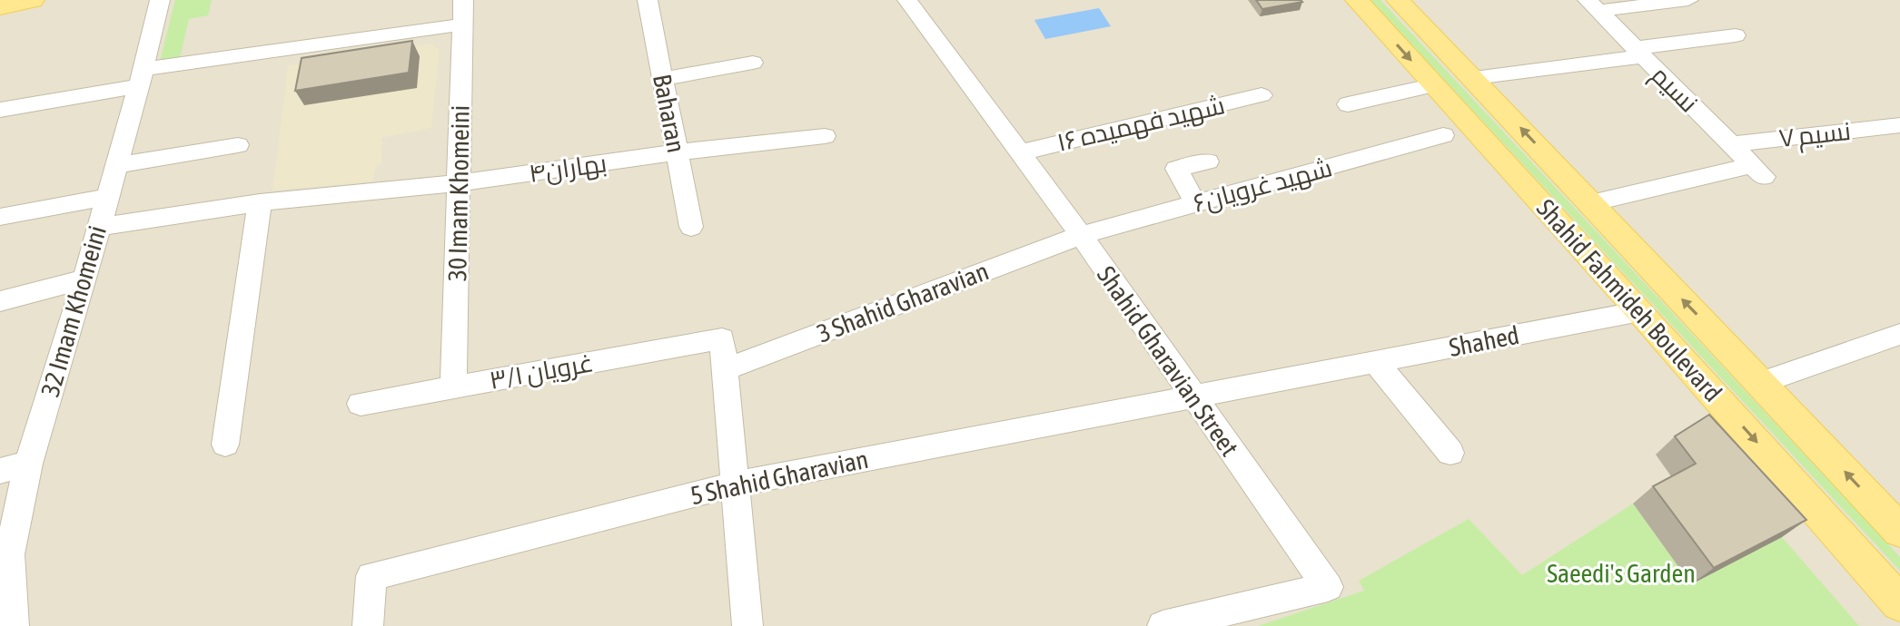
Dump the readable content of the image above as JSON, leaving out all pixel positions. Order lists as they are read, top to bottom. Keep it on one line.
{"streets":{"main road":["Shahid Fahmideh Boulevard"],"street":["نسیم","Baharan","شهید فهمیده ۱۶","نسیم ۷","بهاران۴","شهید غرویان۶","30 Imam Khomeini","3 Shahid Gharavian","32 Imam Khomeini","Shahed","Shahid Gharavian Street","غرویان ۳/۱","5 Shahid Gharavian"]},"crossings":[["نسیم","نسیم ۷"],["نسیم","Shahid Fahmideh Boulevard"],["Baharan","بهاران۴"],["شهید فهمیده ۱۶","Shahid Gharavian Street"],["بهاران۴","30 Imam Khomeini"],["بهاران۴","32 Imam Khomeini"],["شهید غرویان۶","3 Shahid Gharavian"],["شهید غرویان۶","Shahid Gharavian Street"],["30 Imam Khomeini","غرویان ۳/۱"],["Shahid Fahmideh Boulevard","Shahed"],["3 Shahid Gharavian","Shahid Gharavian Street"],["3 Shahid Gharavian","غرویان ۳/۱"],["Shahed","5 Shahid Gharavian"],["Shahid Gharavian Street","5 Shahid Gharavian"]],"parks":["Saeedi's Garden"]}
